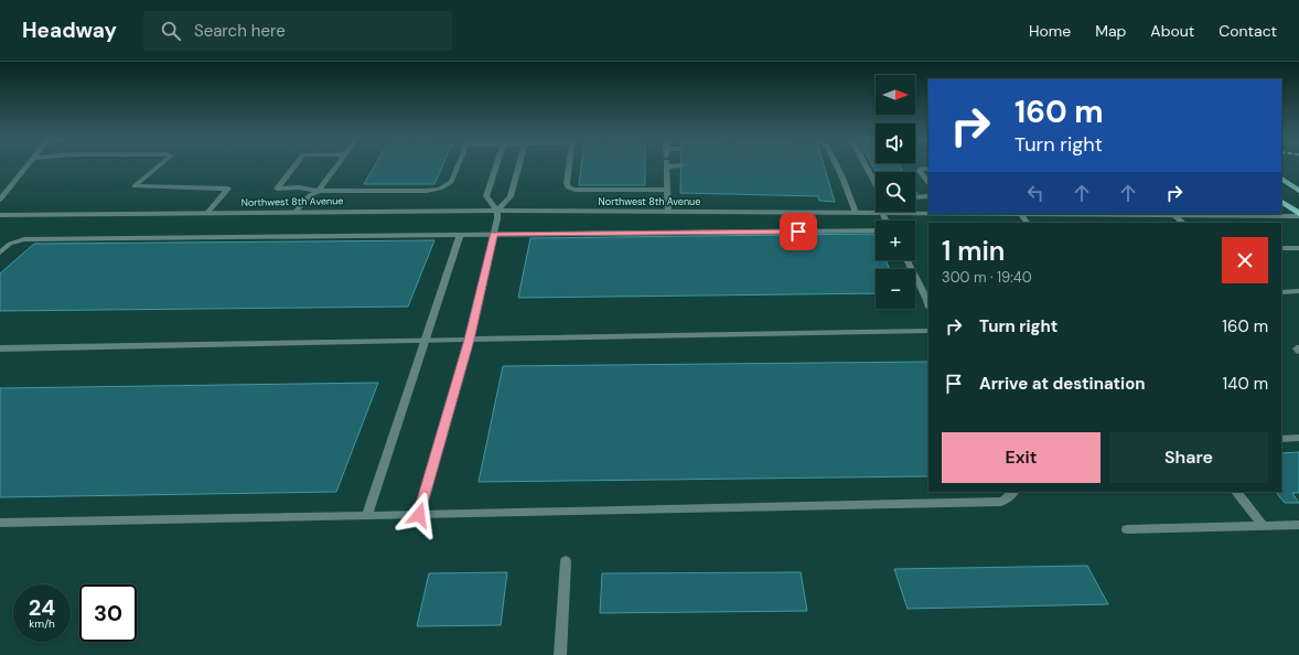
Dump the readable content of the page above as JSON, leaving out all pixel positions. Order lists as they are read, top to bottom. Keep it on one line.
{"streets":{"street":["Northwest 8th Avenue"]},"north":"right","page":{"header":"Headway","search":"Search here","nav":["Home","Map","About","Contact"],"map_buttons":["+","−"],"turn":["160 m","Turn right"],"heading":["1 min","300 m · 19:40"],"list":[{"name":"Turn right","value":"160 m"},{"name":"Arrive at destination","value":"140 m"}],"buttons":["Exit","Share"],"speed":"24 km/h","limit":"30"}}
